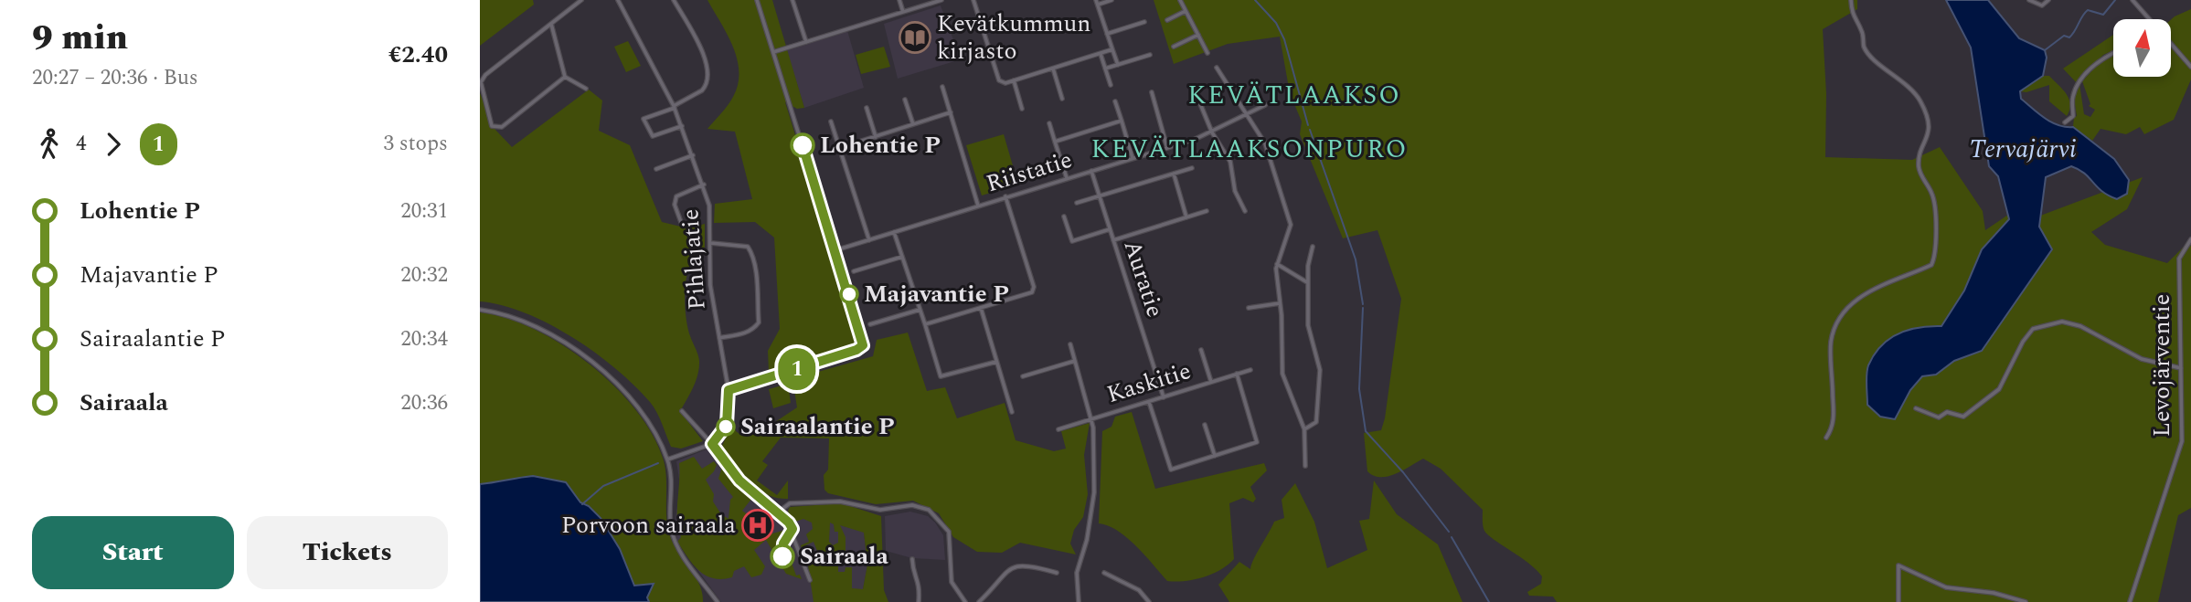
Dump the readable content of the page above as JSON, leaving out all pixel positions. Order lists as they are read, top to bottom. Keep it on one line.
{"streets":{"street":["Riistatie","Pihlajatie","Auratie","Levojärventie","Kaskitie"]},"crossings":[["Riistatie","Auratie"],["Auratie","Kaskitie"]],"districts":["KEVÄTLAAKSO","KEVÄTLAAKSONPURO"],"water":["Tervajärvi"],"places":{"library":["Kevätkummun kirjasto"],"other":["Lohentie P","Majavantie P","Sairaalantie P","Sairaala"],"hospital":["Porvoon sairaala"]},"lines":["bus line 1"],"north":"top","page":{"heading":["9 min","20:27 – 20:36 · Bus","€2.40"],"on_map":"1","legs":["4","1","3 stops"],"list":[{"name":"Lohentie P","value":"20:31"},{"name":"Majavantie P","value":"20:32"},{"name":"Sairaalantie P","value":"20:34"},{"name":"Sairaala","value":"20:36"}],"buttons":["Start","Tickets"]}}
